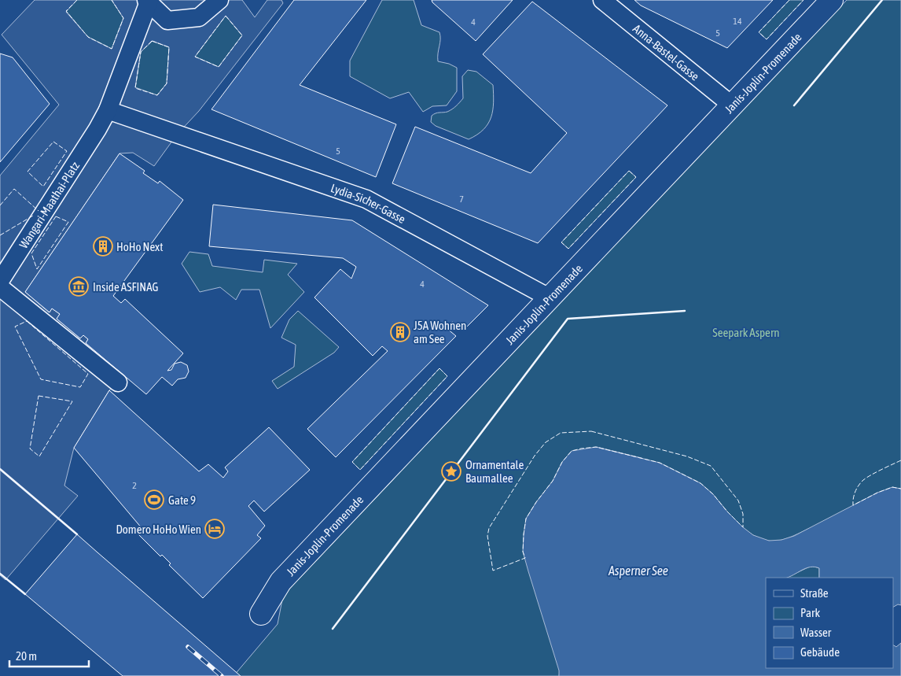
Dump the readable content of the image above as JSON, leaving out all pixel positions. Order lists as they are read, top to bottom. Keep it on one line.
{"streets":{"street":["Anna-Bastel-Gasse","Janis-Joplin-Promenade","Lydia-Sicher-Gasse","Wangari-Maathai-Platz"]},"crossings":[["Anna-Bastel-Gasse","Janis-Joplin-Promenade"],["Janis-Joplin-Promenade","Lydia-Sicher-Gasse"],["Lydia-Sicher-Gasse","Wangari-Maathai-Platz"]],"water":["Asperner See"],"parks":["Seepark Aspern"],"places":{"building":["HoHo Next","J5A Wohnen am See"],"museum":["Inside ASFINAG"],"place":["Ornamentale Baumallee"],"sports":["Gate 9"],"hotel":["Domero HoHo Wien"]},"house_numbers":["14","4","5","5","7","4","2"],"legend":["Straße","Park","Wasser","Gebäude"],"scale_bar":"20 m"}
